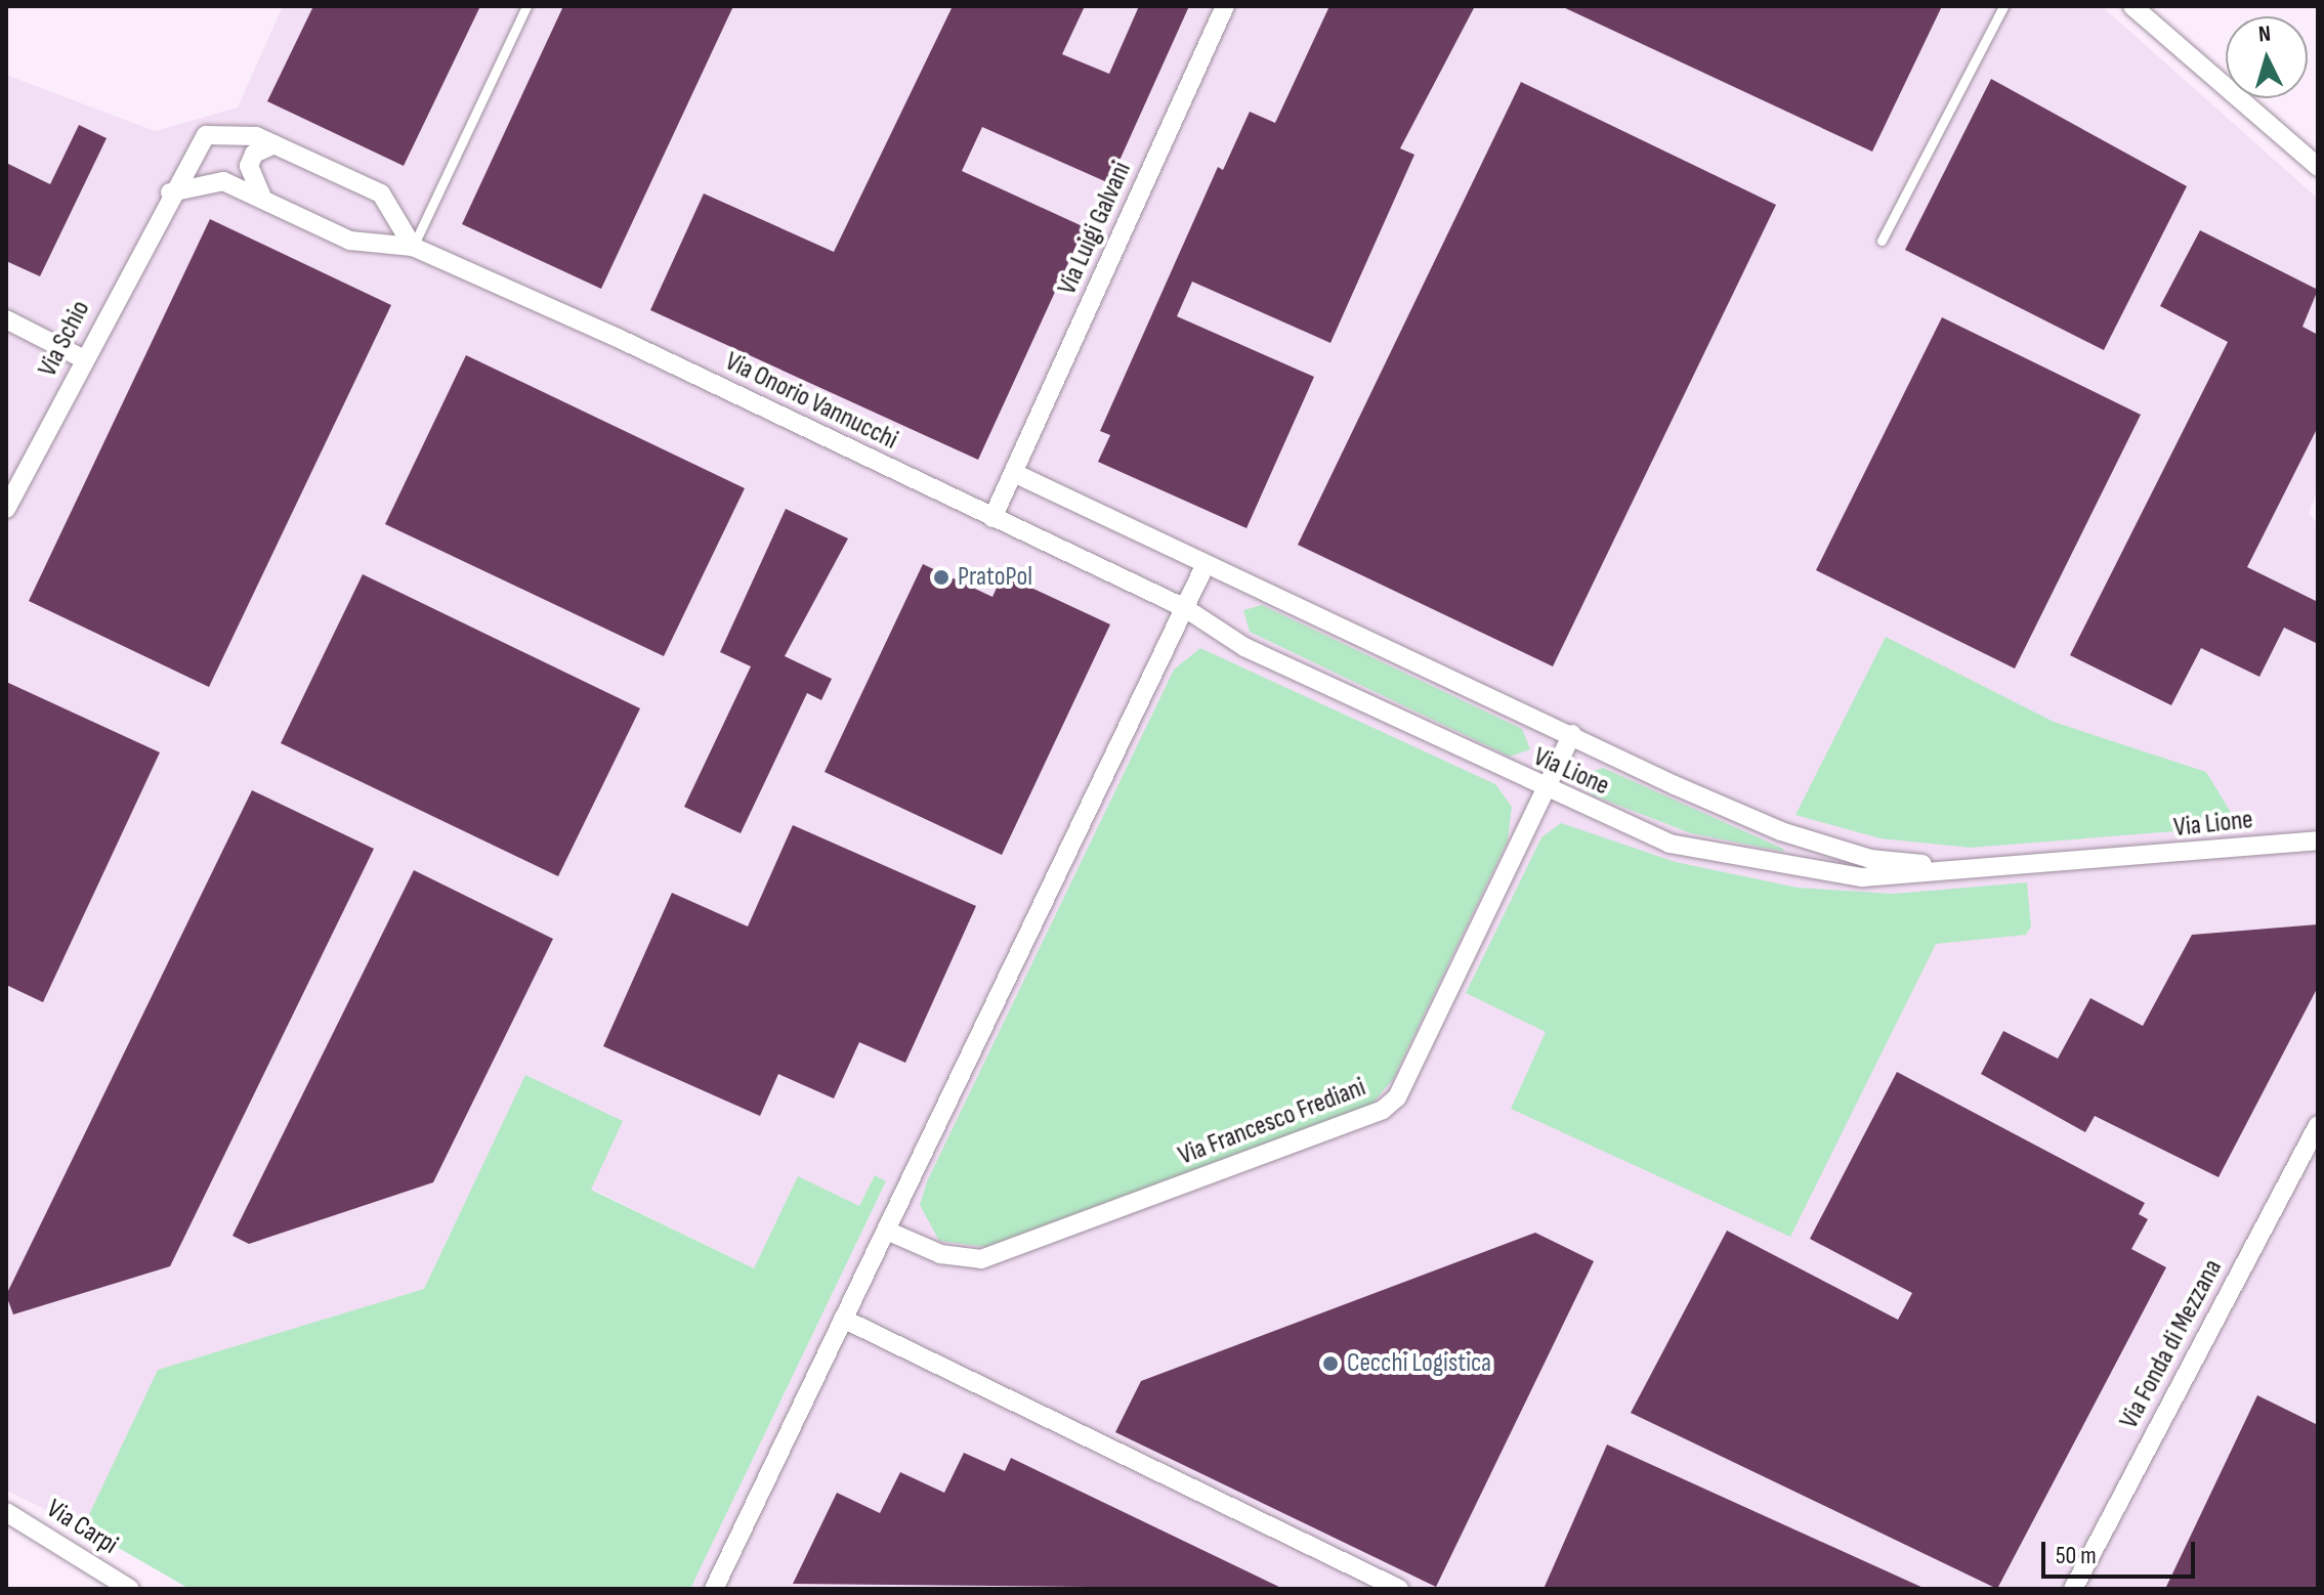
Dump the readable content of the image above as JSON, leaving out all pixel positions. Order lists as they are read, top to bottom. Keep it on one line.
{"streets":{"street":["Via Luigi Galvani","Via Schio","Via Onorio Vannucchi","Via Lione","Via Francesco Frediani","Via Fonda di Mezzana","Via Carpi"]},"crossings":[["Via Luigi Galvani","Via Onorio Vannucchi"],["Via Schio","Via Onorio Vannucchi"],["Via Onorio Vannucchi","Via Lione"],["Via Lione","Via Francesco Frediani"]],"places":["PratoPol","Cecchi Logistica"],"scale_bar":"50 m","north":"top"}
